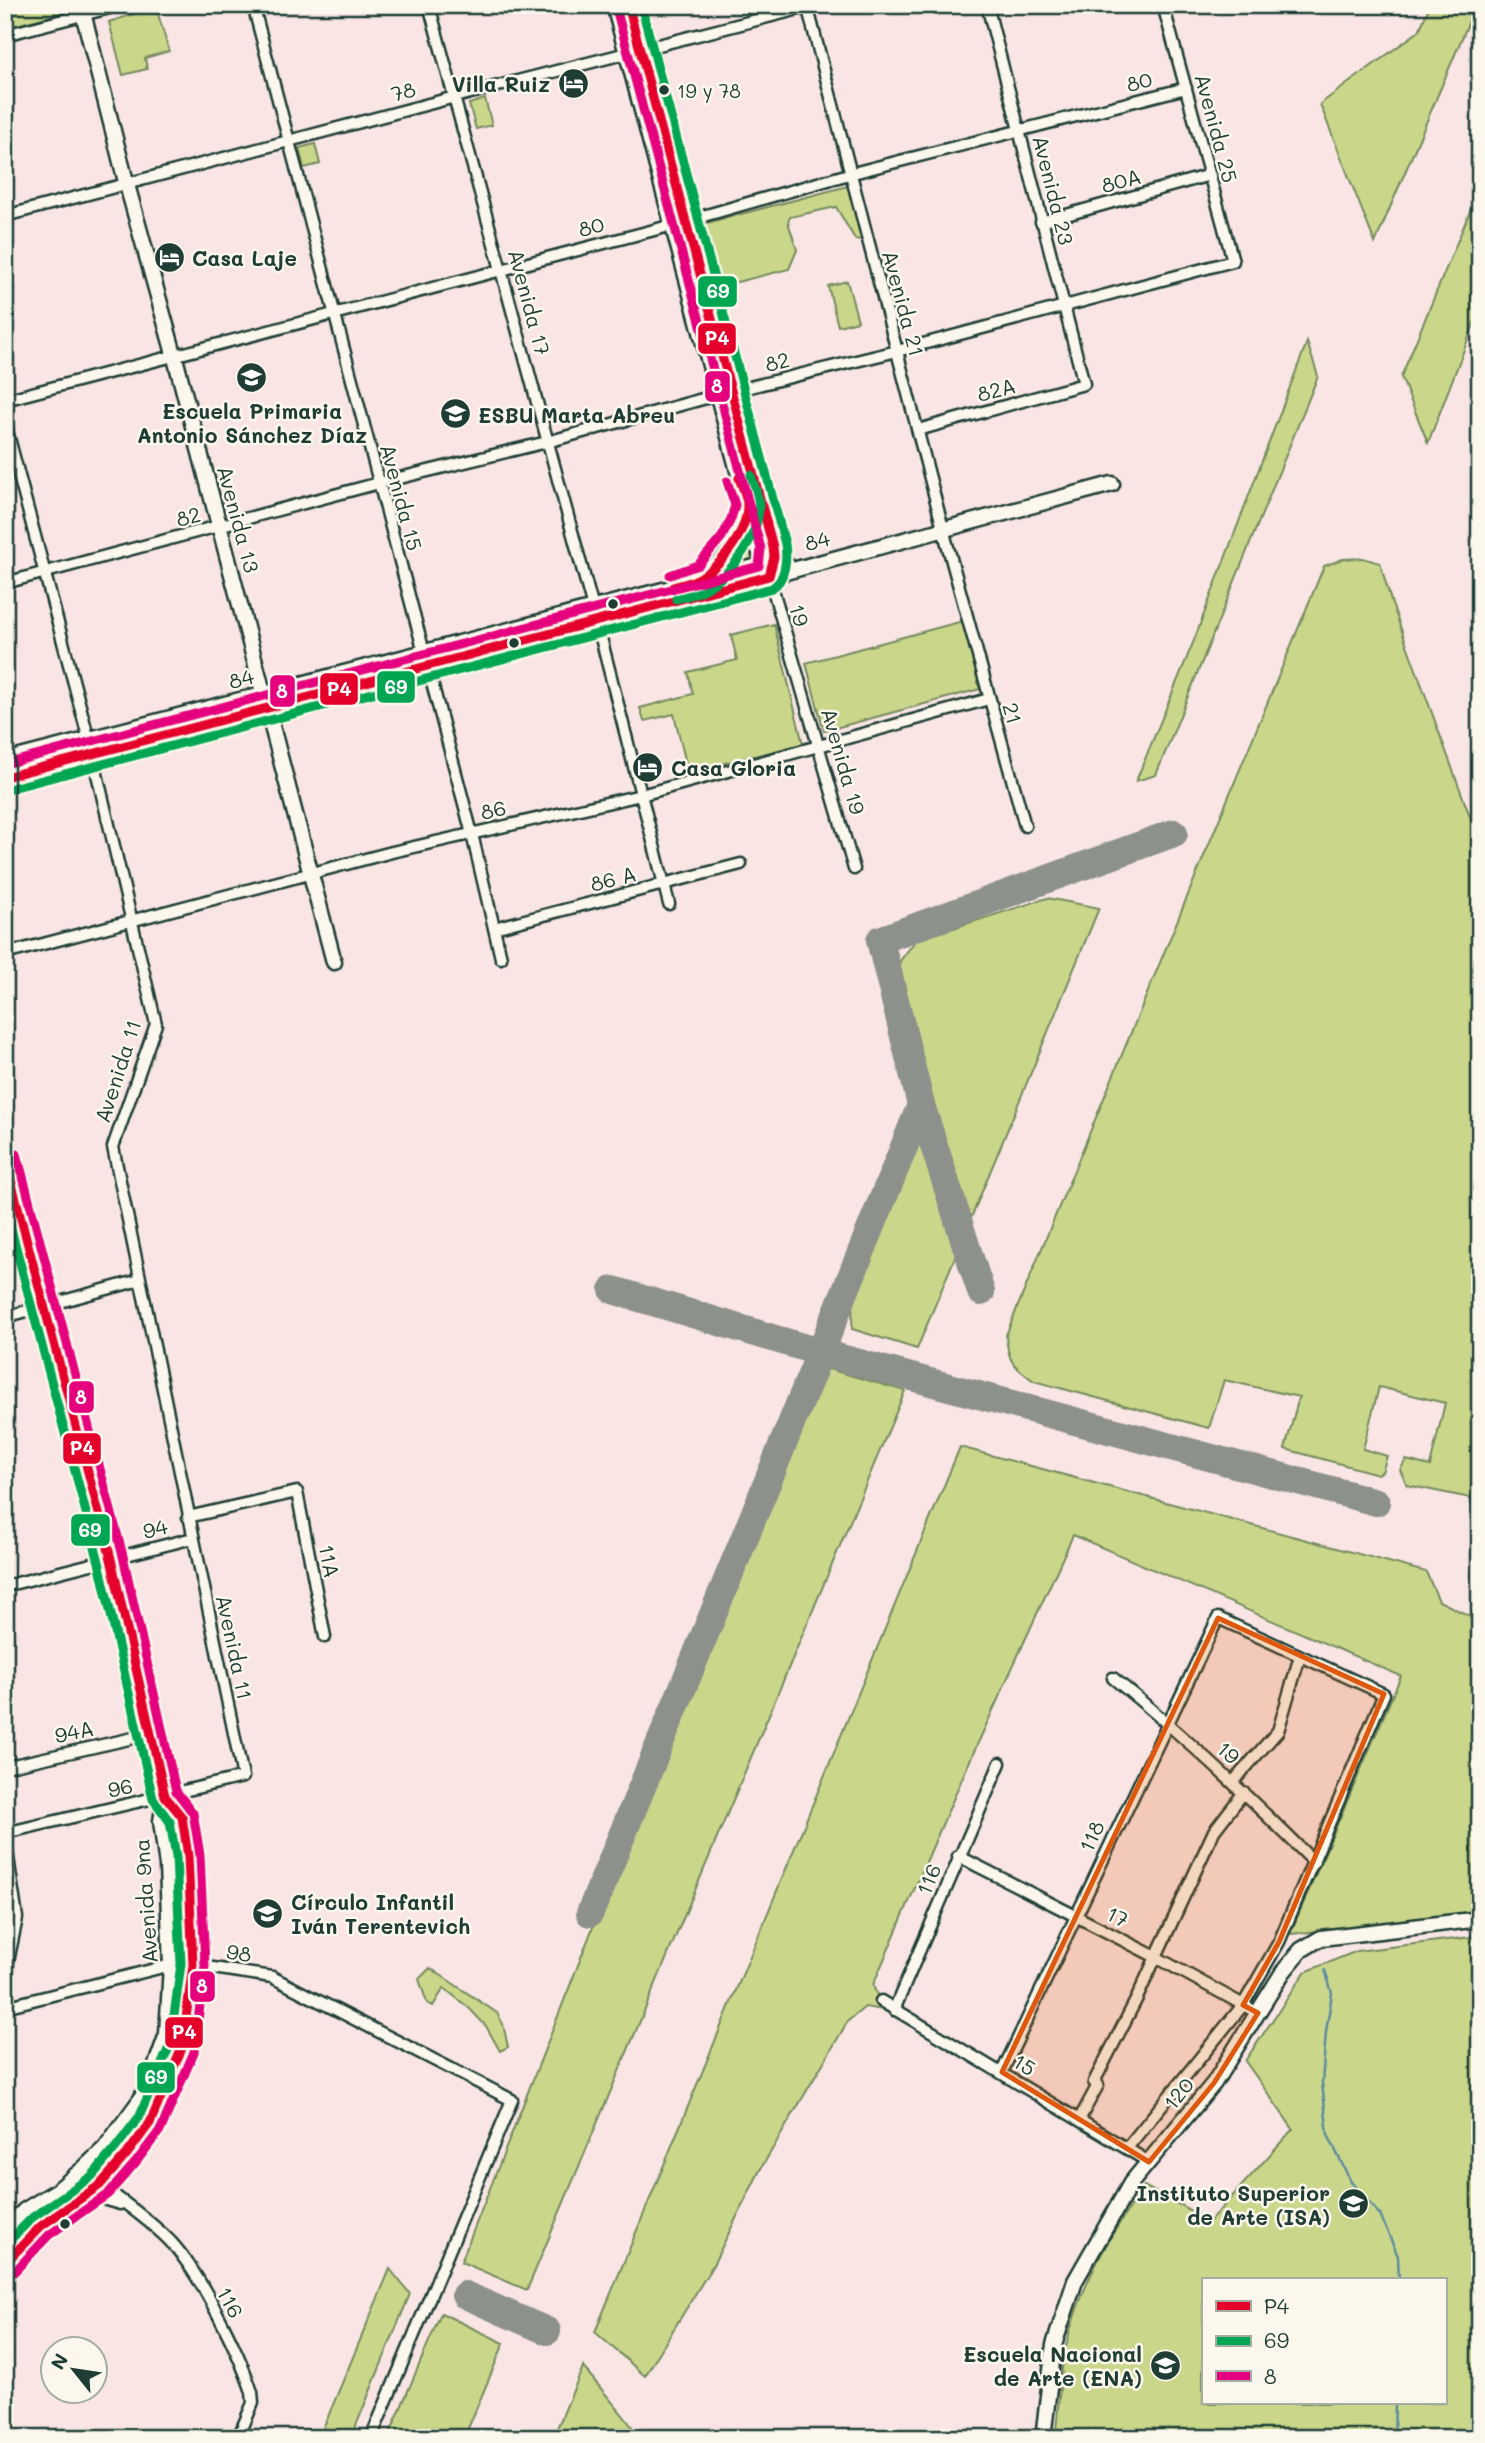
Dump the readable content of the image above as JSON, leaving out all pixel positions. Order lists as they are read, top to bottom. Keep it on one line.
{"streets":{"main road":["Avenida 13","84","Avenida 9na","120"],"street":["80","78","Avenida 25","80A","Avenida 23","Avenida 17","Avenida 21","82","82A","Avenida 15","19","21","Avenida 19","86","86 A","Avenida 11","94","11A","94A","96","118","116","17","98","15"]},"crossings":[["80","Avenida 25"],["80","Avenida 23"],["80","Avenida 17"],["80","Avenida 21"],["80","Avenida 15"],["80","Avenida 13"],["78","Avenida 17"],["78","Avenida 21"],["78","Avenida 15"],["78","Avenida 13"],["Avenida 25","80A"],["Avenida 25","82"],["80A","Avenida 23"],["Avenida 23","82"],["Avenida 23","82A"],["Avenida 17","82"],["Avenida 17","84"],["Avenida 17","86"],["Avenida 17","86 A"],["Avenida 21","82"],["Avenida 21","82A"],["Avenida 21","84"],["Avenida 21","21"],["82","Avenida 15"],["82","Avenida 13"],["82","Avenida 11"],["Avenida 15","84"],["Avenida 15","86"],["Avenida 15","86 A"],["Avenida 13","84"],["Avenida 13","86"],["84","19"],["84","Avenida 11"],["19","Avenida 19"],["19","118"],["19","120"],["21","86"],["Avenida 19","86"],["86","Avenida 11"],["Avenida 11","94"],["Avenida 11","96"],["94","11A"],["96","Avenida 9na"],["118","17"],["118","15"],["118","120"],["116","Avenida 9na"],["116","17"],["116","15"],["Avenida 9na","98"],["17","120"],["15","120"]],"places":{"hotel":["Villa Ruiz","Casa Laje","Casa Gloria"],"other":["19 y 78"],"school or university":["Escuela Primaria Antonio Sánchez Díaz","ESBU Marta Abreu","Círculo Infantil Iván Terentevich","Instituto Superior de Arte (ISA)","Escuela Nacional de Arte (ENA)"]},"lines":["transit line P4","transit line 69","transit line 8"],"legend":["P4","69","8"],"north":"top left"}
